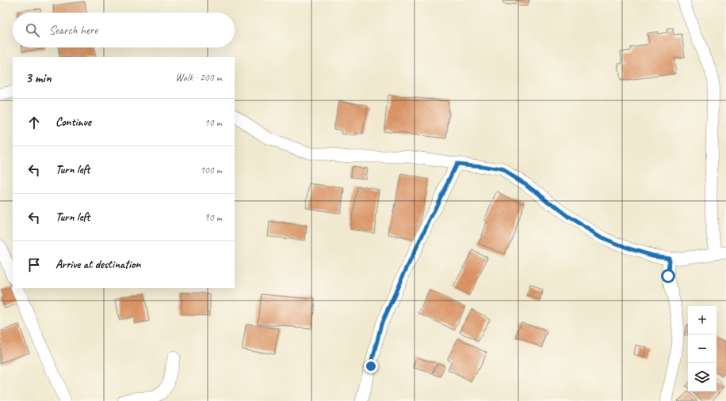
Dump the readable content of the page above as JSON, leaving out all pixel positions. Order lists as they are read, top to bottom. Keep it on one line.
{"page":{"search":"Search here","heading":["3 min","Walk · 200 m"],"list":[["Continue","10 m"],["Turn left","100 m"],["Turn left","90 m"],"Arrive at destination"],"map_buttons":["+","−"]}}
